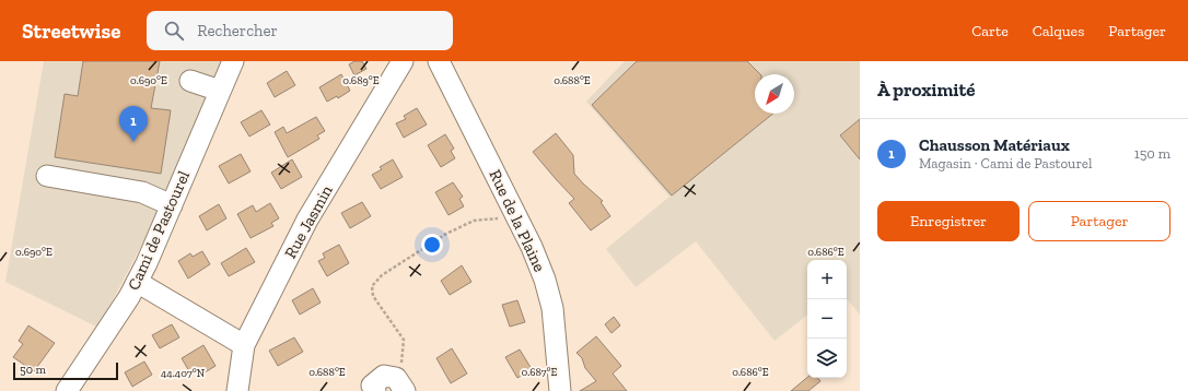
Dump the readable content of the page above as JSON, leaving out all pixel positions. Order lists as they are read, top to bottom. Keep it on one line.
{"streets":{"street":["Rue de la Plaine","Rue Jasmin","Cami de Pastourel"]},"scale_bar":"50 m","north":"bottom left","page":{"header":"Streetwise","search":"Rechercher","nav":["Carte","Calques","Partager"],"heading":"À proximité","pins":"1","list":[{"mark":"1","name":"Chausson Matériaux","note":"Magasin · Cami de Pastourel","value":"150 m"}],"buttons":["Enregistrer","Partager"],"map_buttons":["+","−"],"scale":"50 m"},"coordinates":["0.689°E","0.690°E","0.688°E","0.686°E","0.687°E","44.407°N"]}
